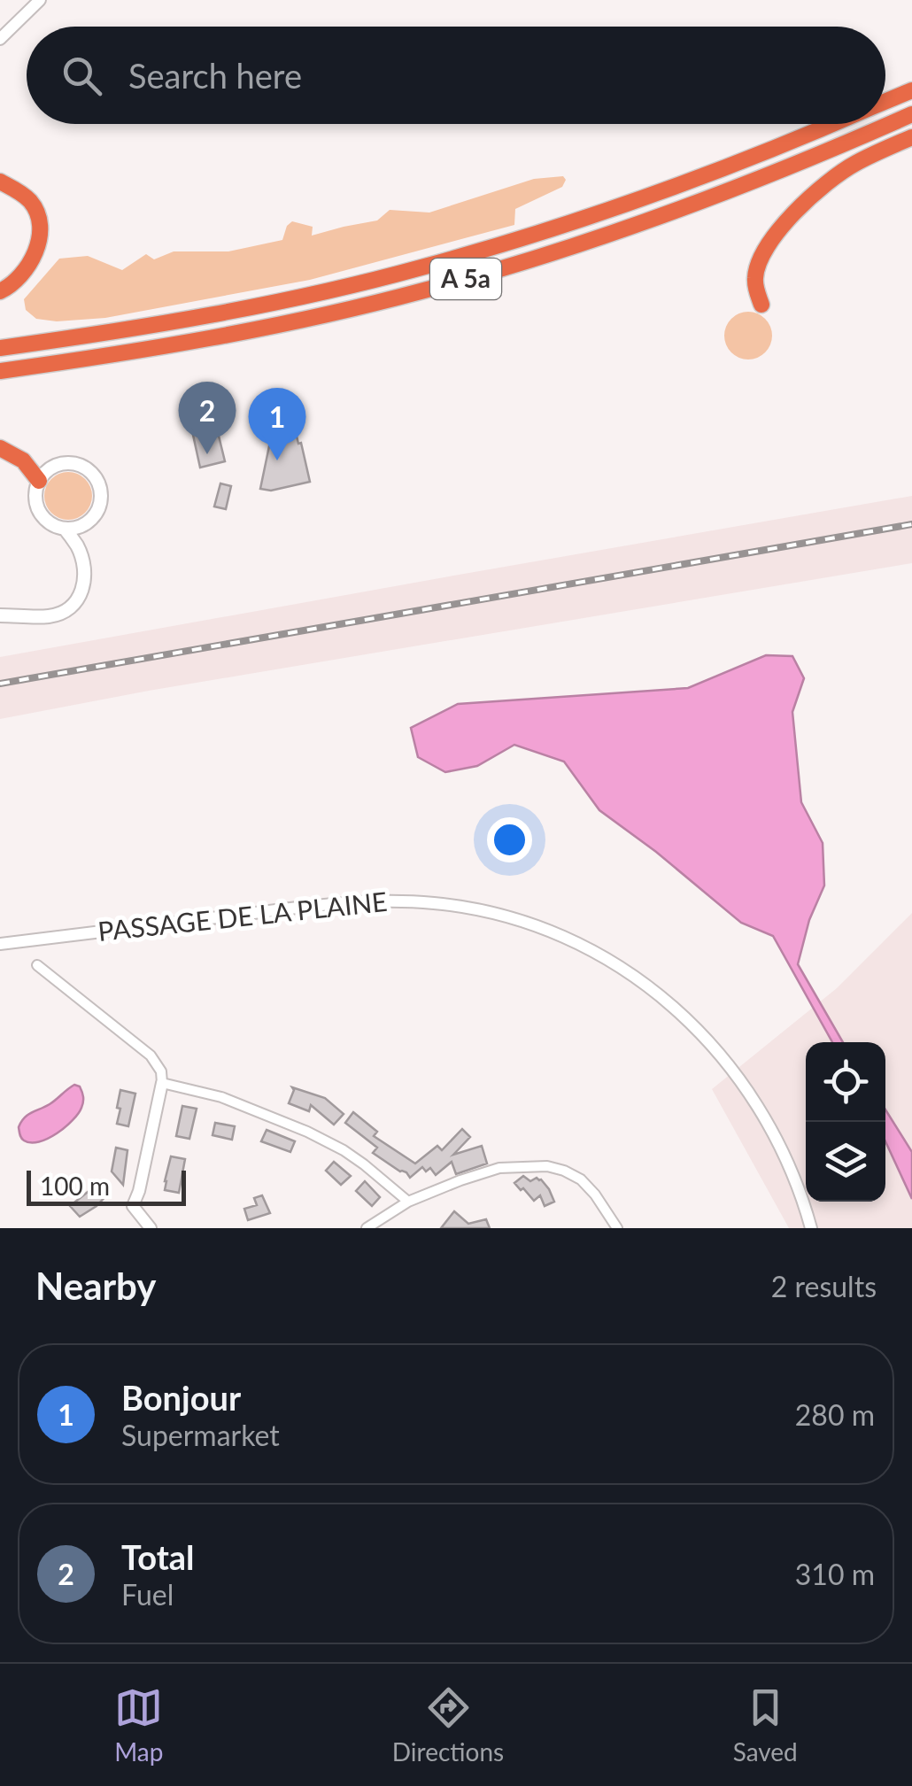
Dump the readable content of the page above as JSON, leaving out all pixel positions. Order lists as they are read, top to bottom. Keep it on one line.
{"streets":{"highway":["A 5a"],"street":["PASSAGE DE LA PLAINE"]},"scale_bar":"100 m","page":{"search":"Search here","pins":["2","1"],"scale":"100 m","heading":["Nearby","2 results"],"list":[{"mark":"1","name":"Bonjour","note":"Supermarket","value":"280 m"},{"mark":"2","name":"Total","note":"Fuel","value":"310 m"}],"nav":["Map","Directions","Saved"]}}
